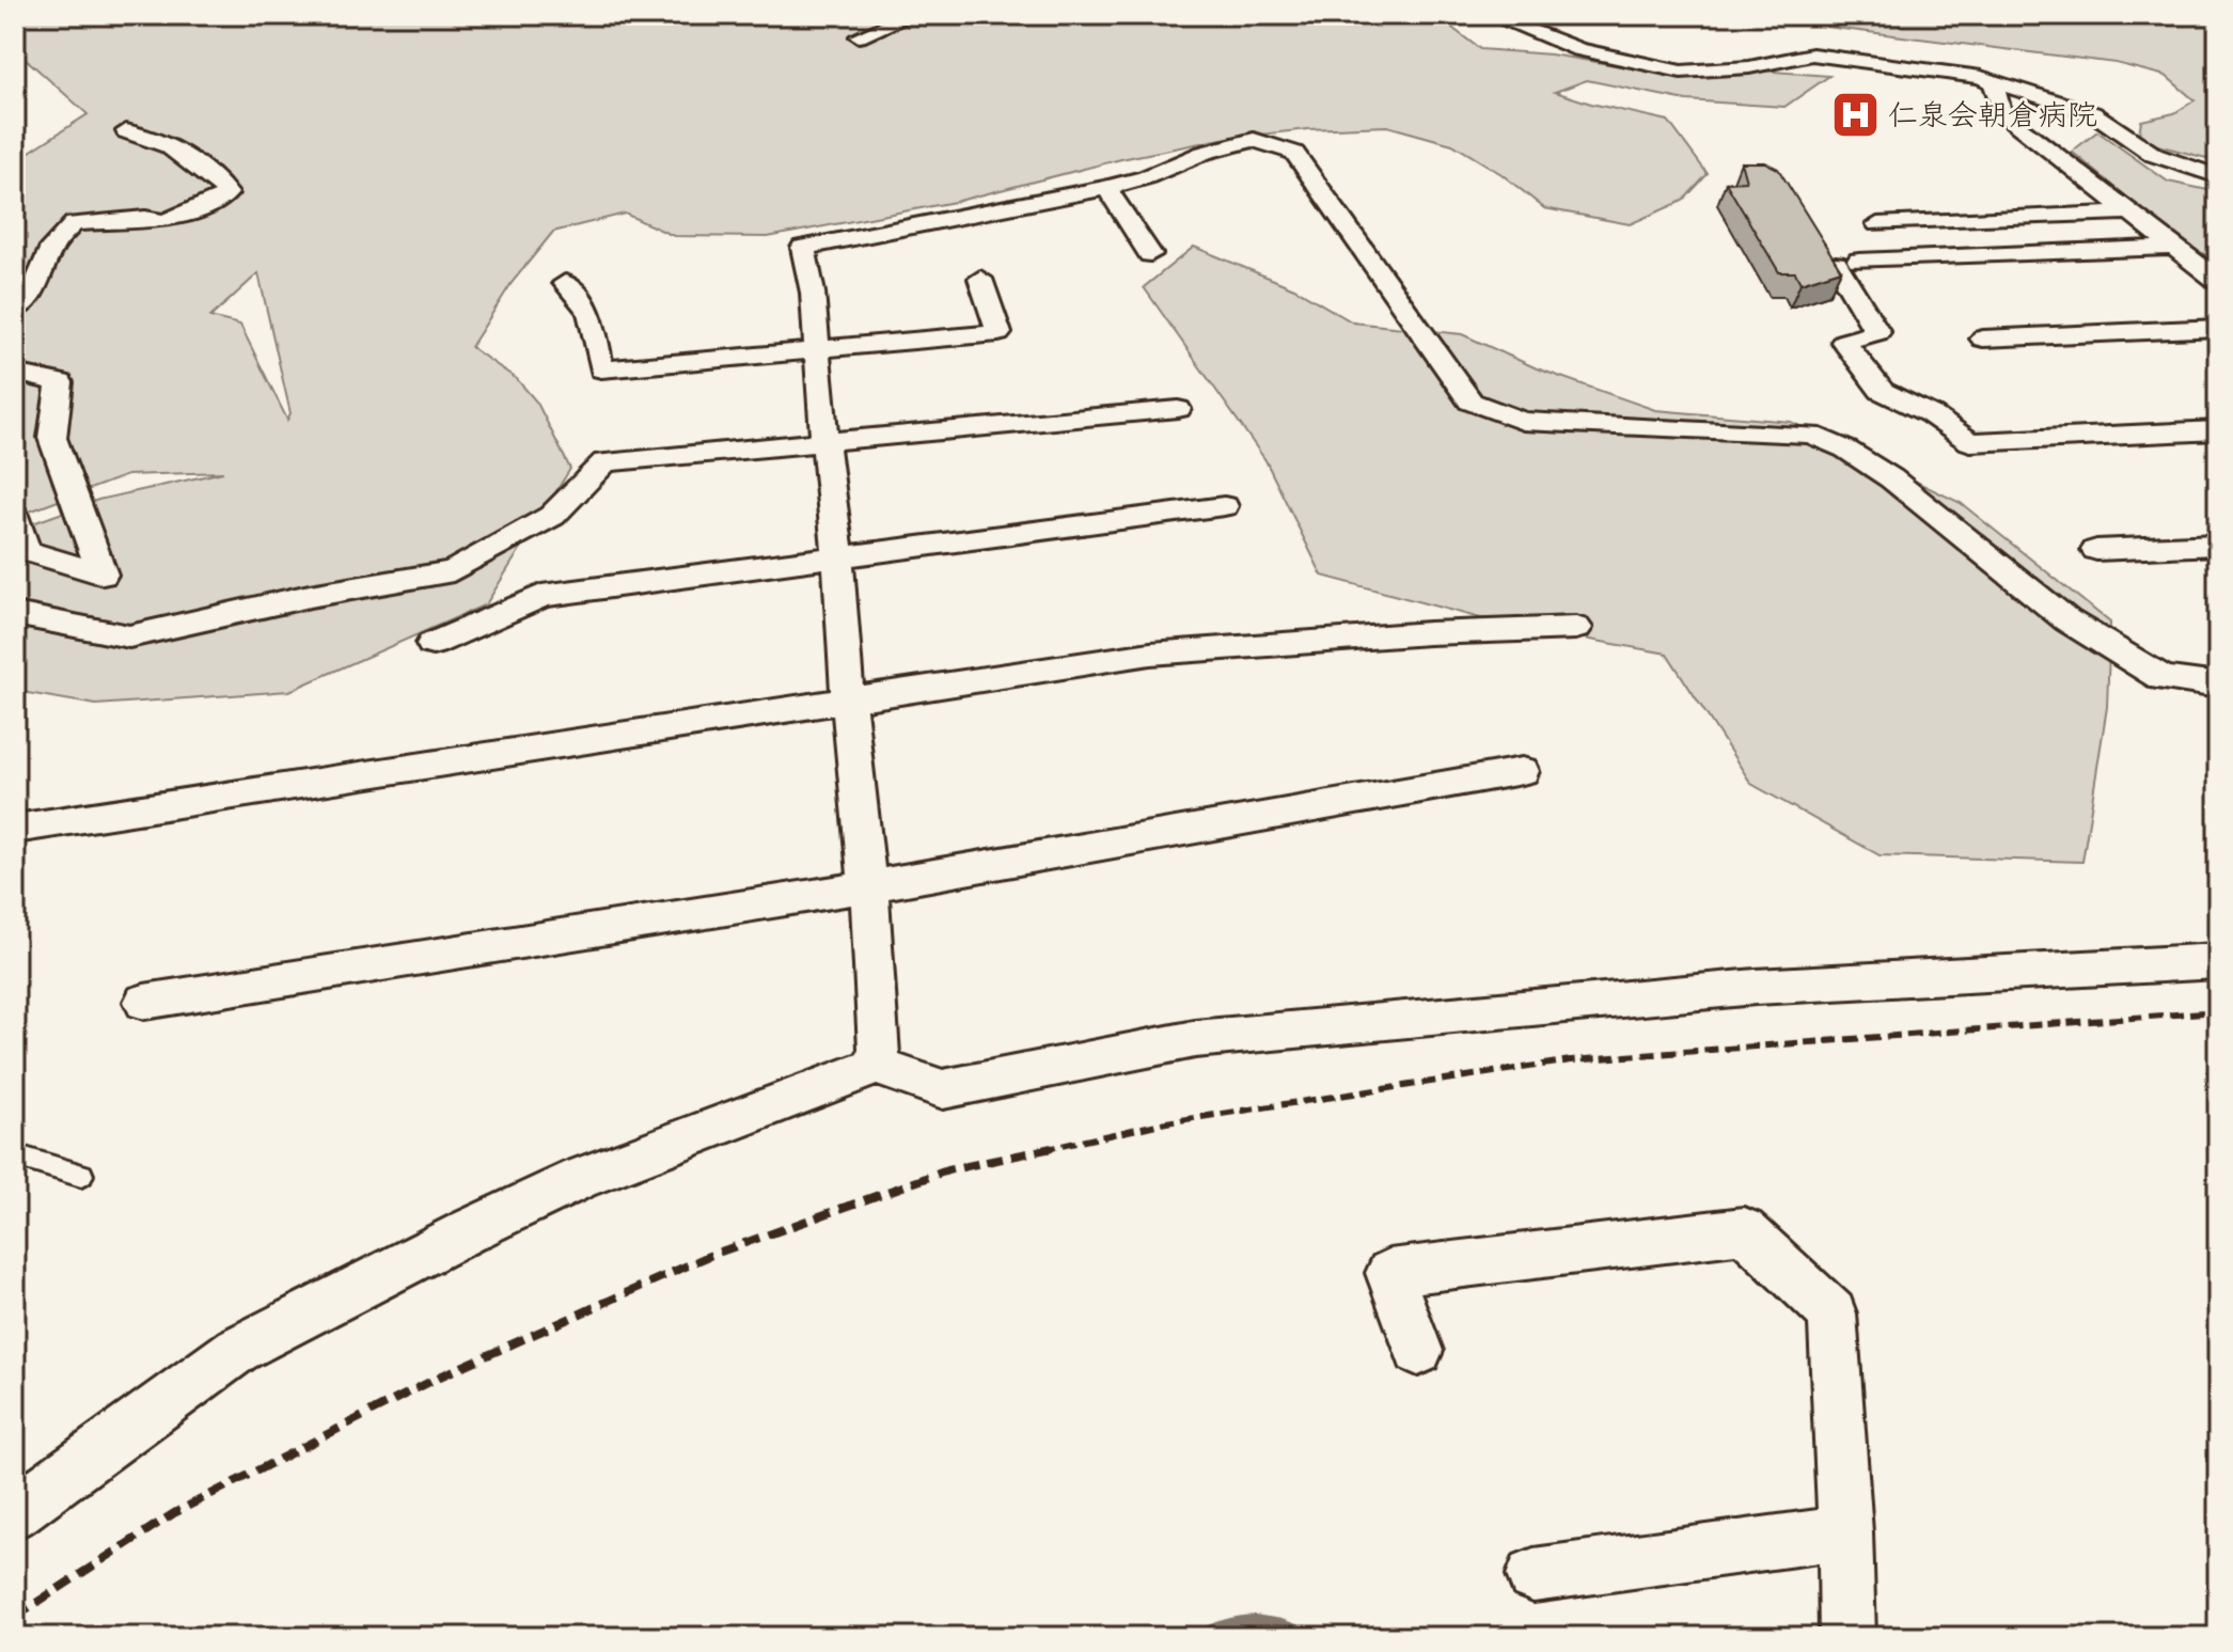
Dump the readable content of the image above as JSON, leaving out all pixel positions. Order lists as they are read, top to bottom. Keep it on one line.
{"places":{"hospital":["仁泉会朝倉病院"]}}
